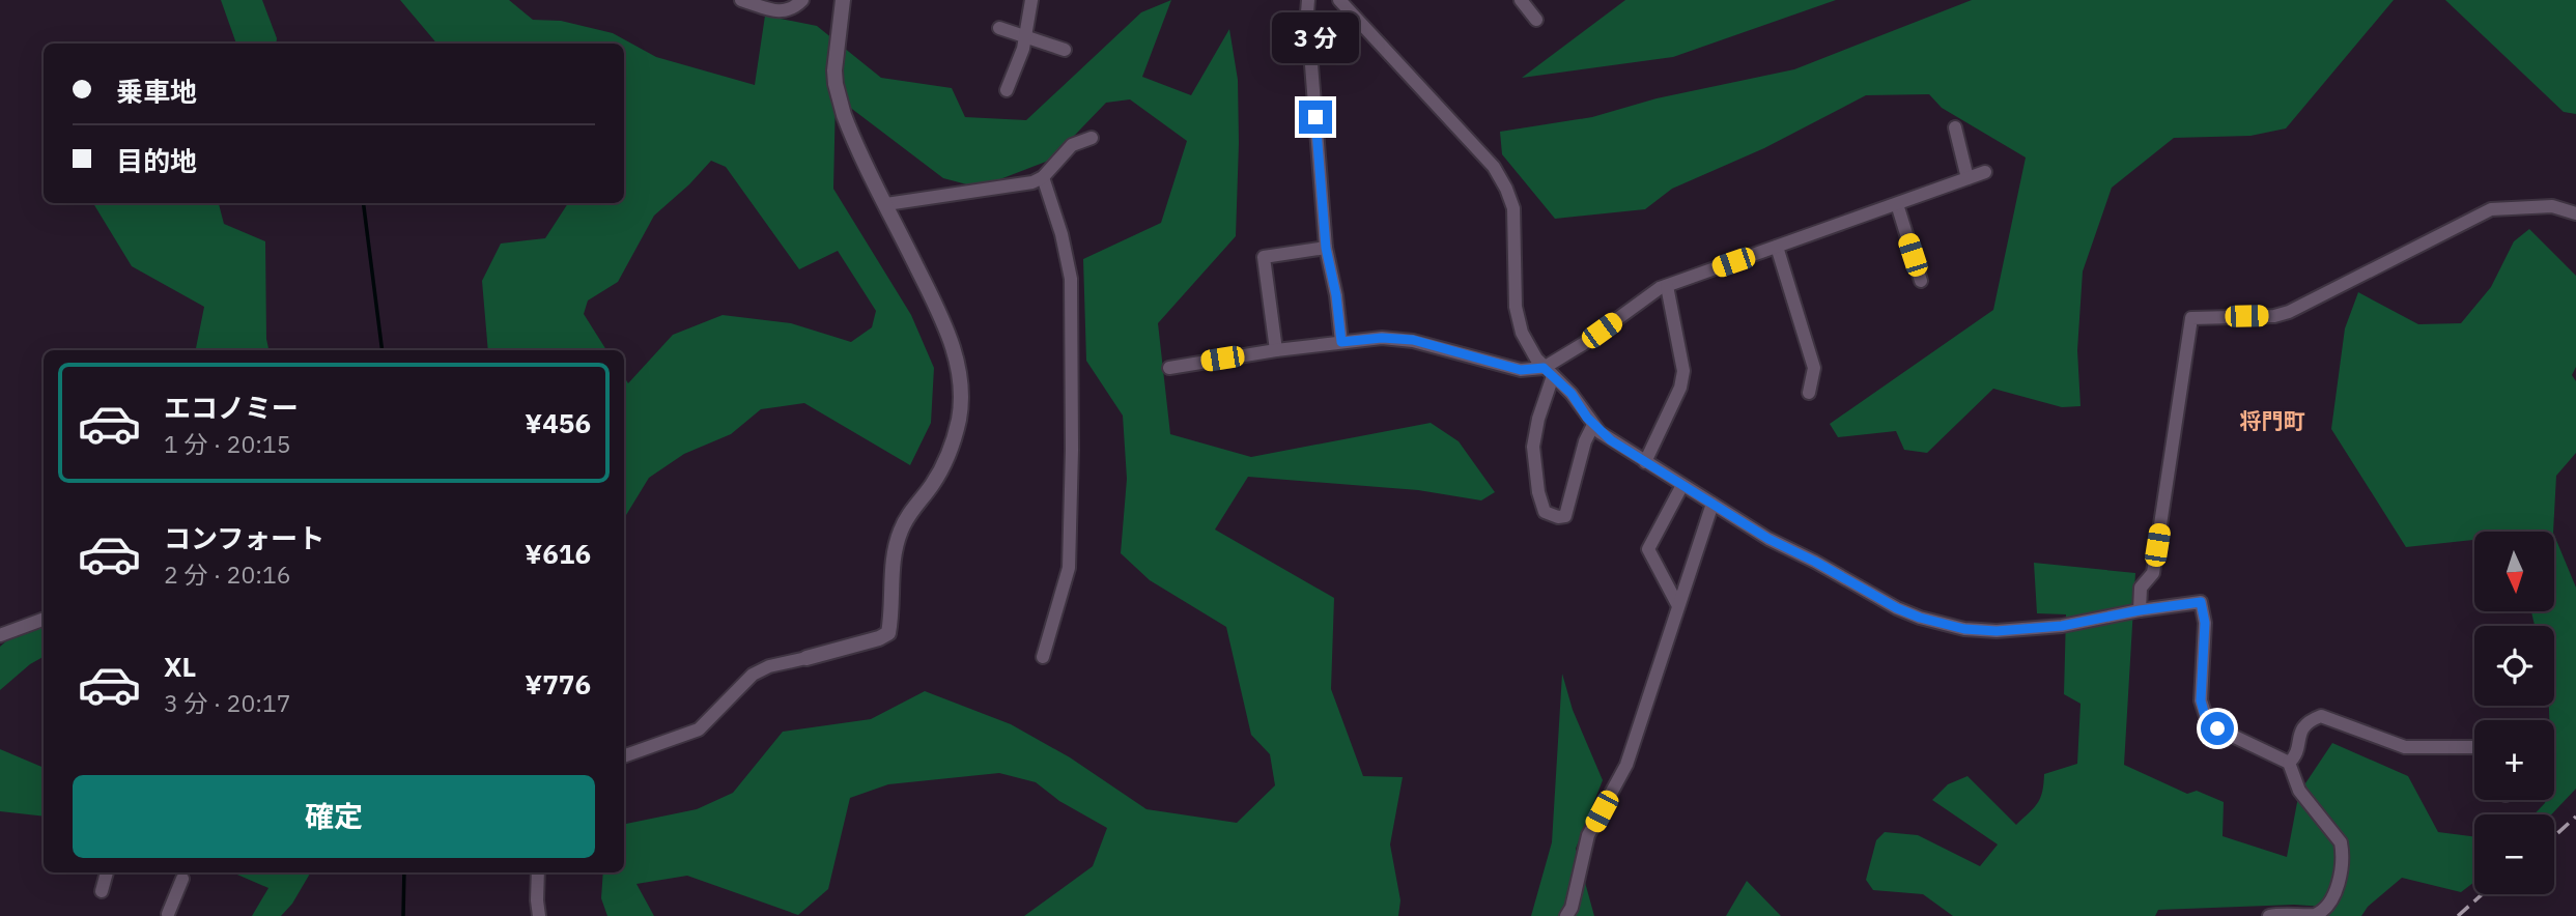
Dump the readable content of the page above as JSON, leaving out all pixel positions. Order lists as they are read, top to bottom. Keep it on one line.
{"districts":["将門町"],"north":"bottom","page":{"bubble":"3 分","banner":["乗車地","目的地"],"list":[{"name":"エコノミー","note":"1 分 · 20:15","value":"¥456"},{"name":"コンフォート","note":"2 分 · 20:16","value":"¥616"},{"name":"XL","note":"3 分 · 20:17","value":"¥776"}],"map_buttons":["+","−"],"buttons":"確定"}}
